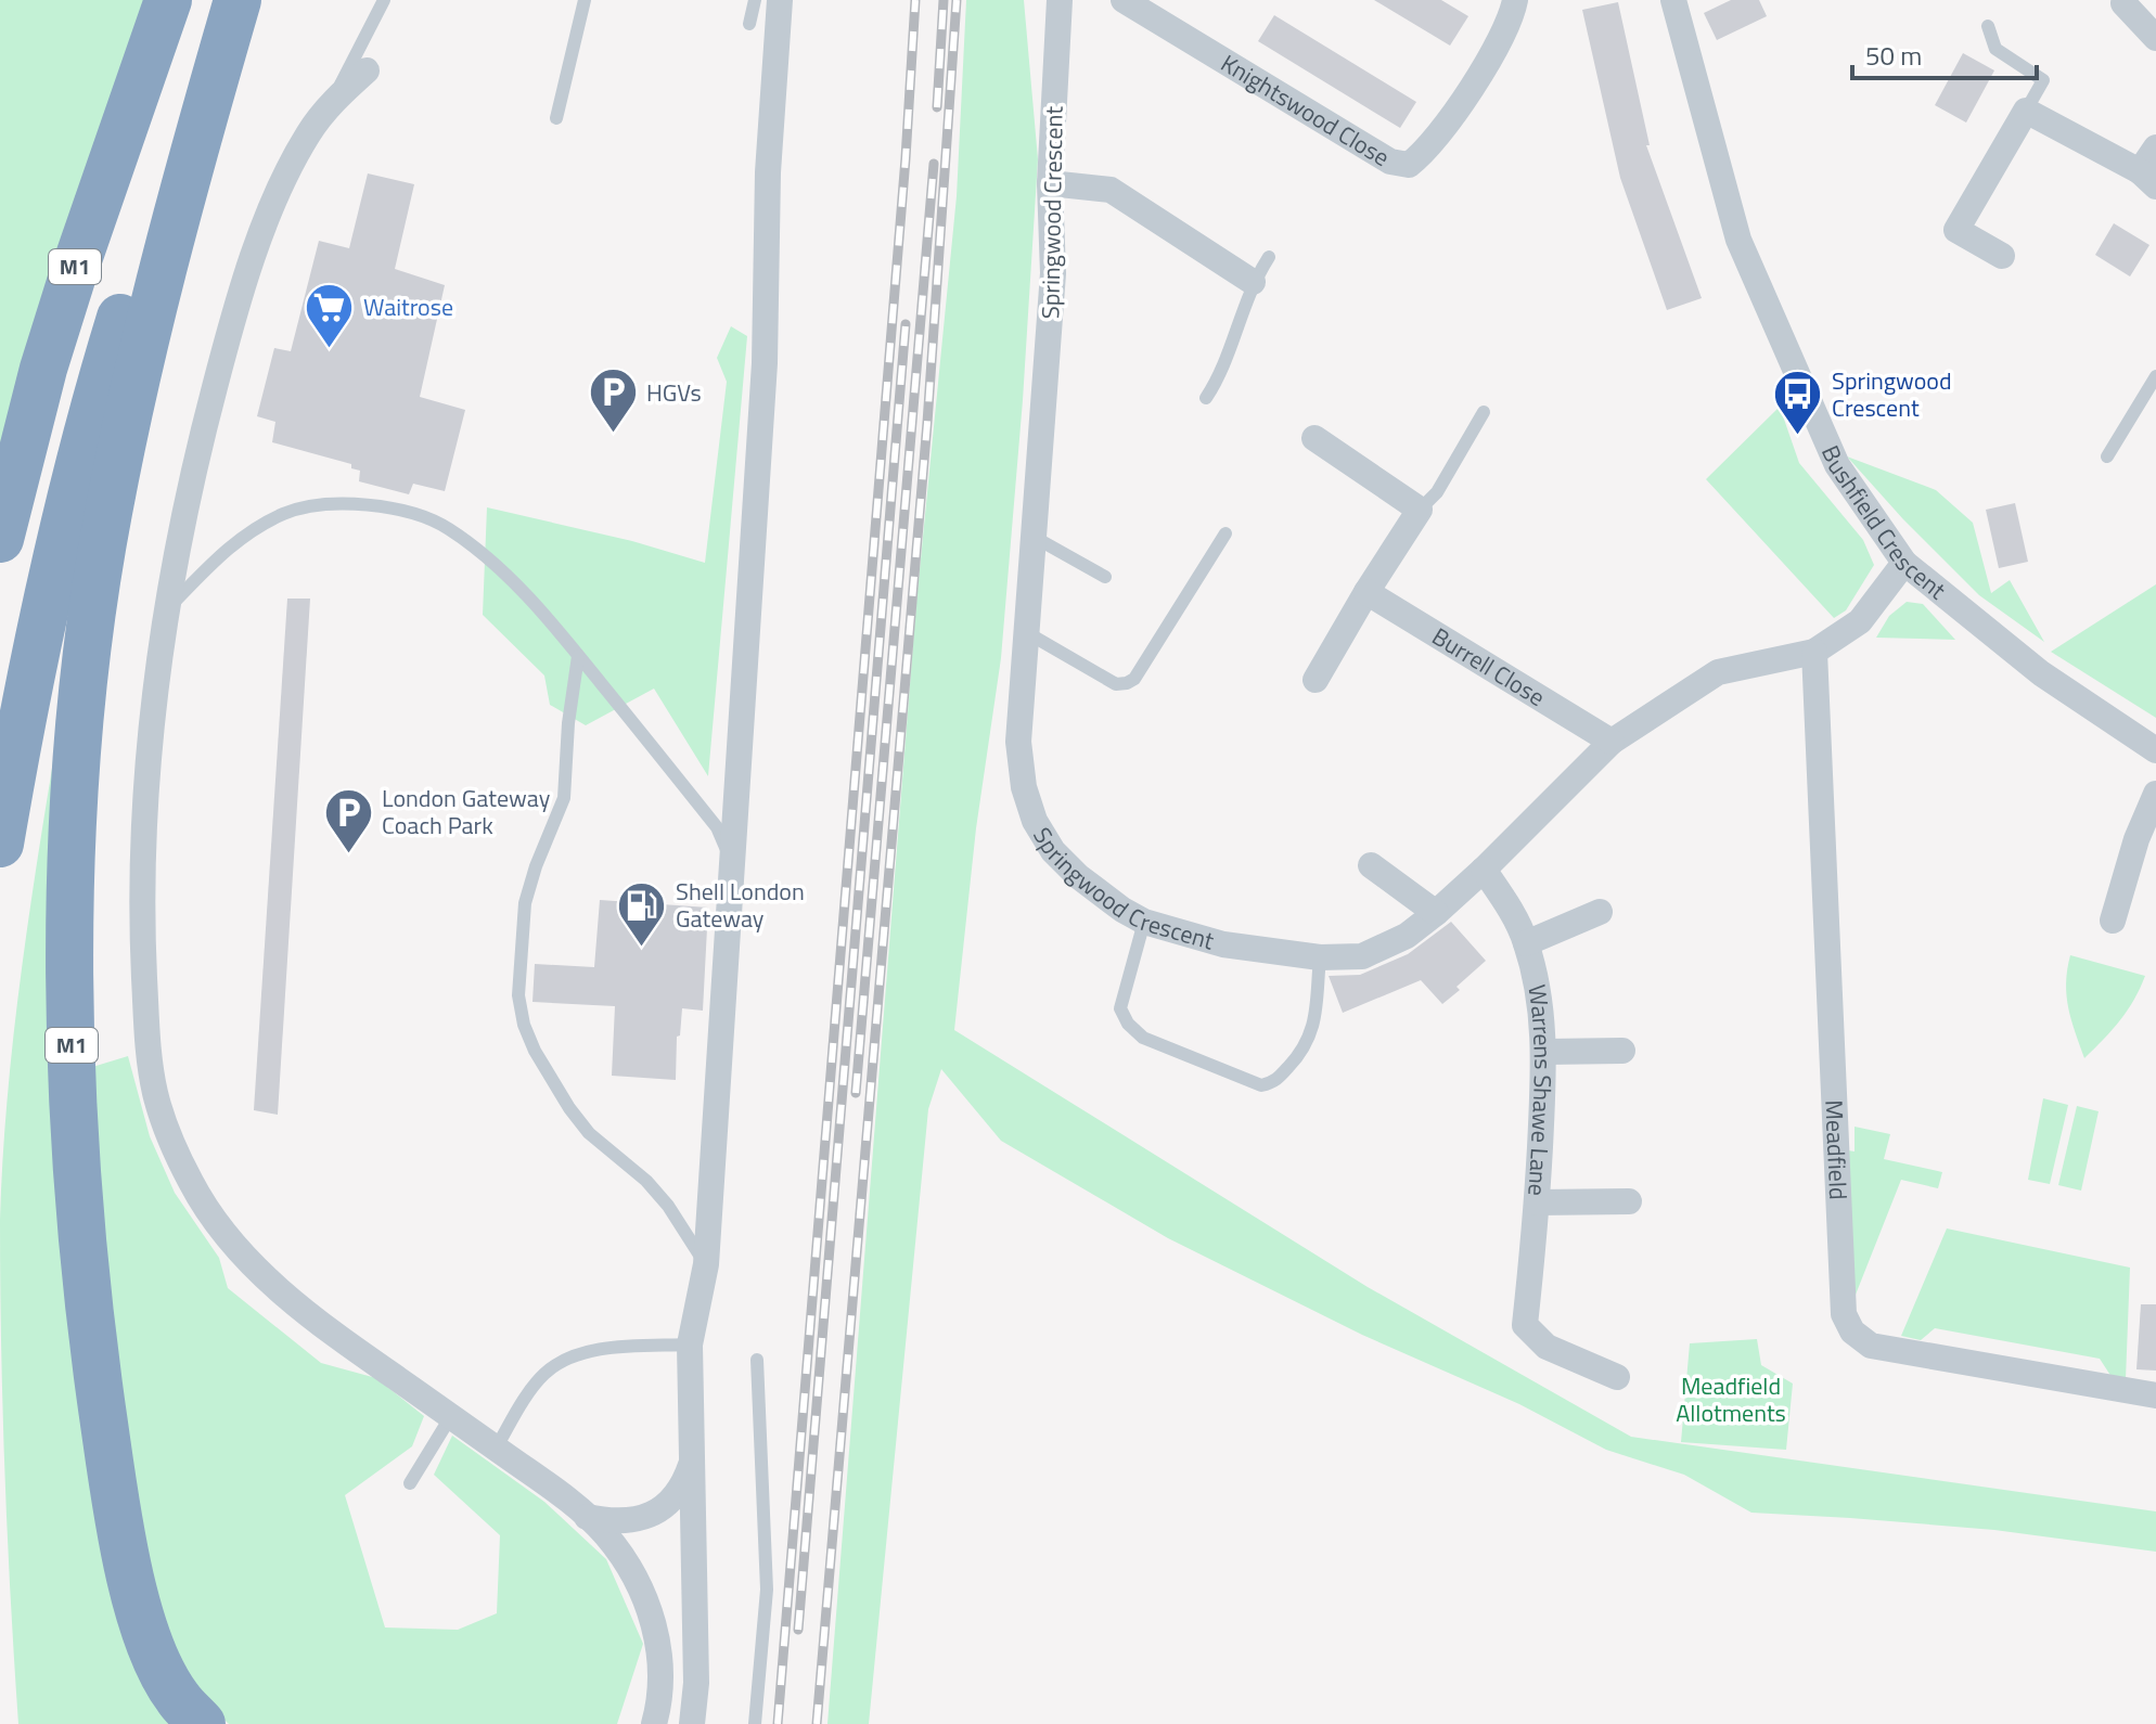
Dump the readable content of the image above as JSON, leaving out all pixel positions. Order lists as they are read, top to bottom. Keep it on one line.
{"streets":{"highway":["M1"],"street":["Knightswood Close","Springwood Crescent","Bushfield Crescent","Burrell Close","Warrens Shawe Lane","Meadfield"]},"crossings":[["Springwood Crescent","Bushfield Crescent"],["Springwood Crescent","Burrell Close"],["Springwood Crescent","Warrens Shawe Lane"],["Springwood Crescent","Meadfield"]],"parks":["Meadfield Allotments"],"places":{"supermarket":["Waitrose"],"parking":["HGVs","London Gateway Coach Park"],"bus stop":["Springwood Crescent"],"fuel station":["Shell London Gateway"]},"scale_bar":"50 m"}
